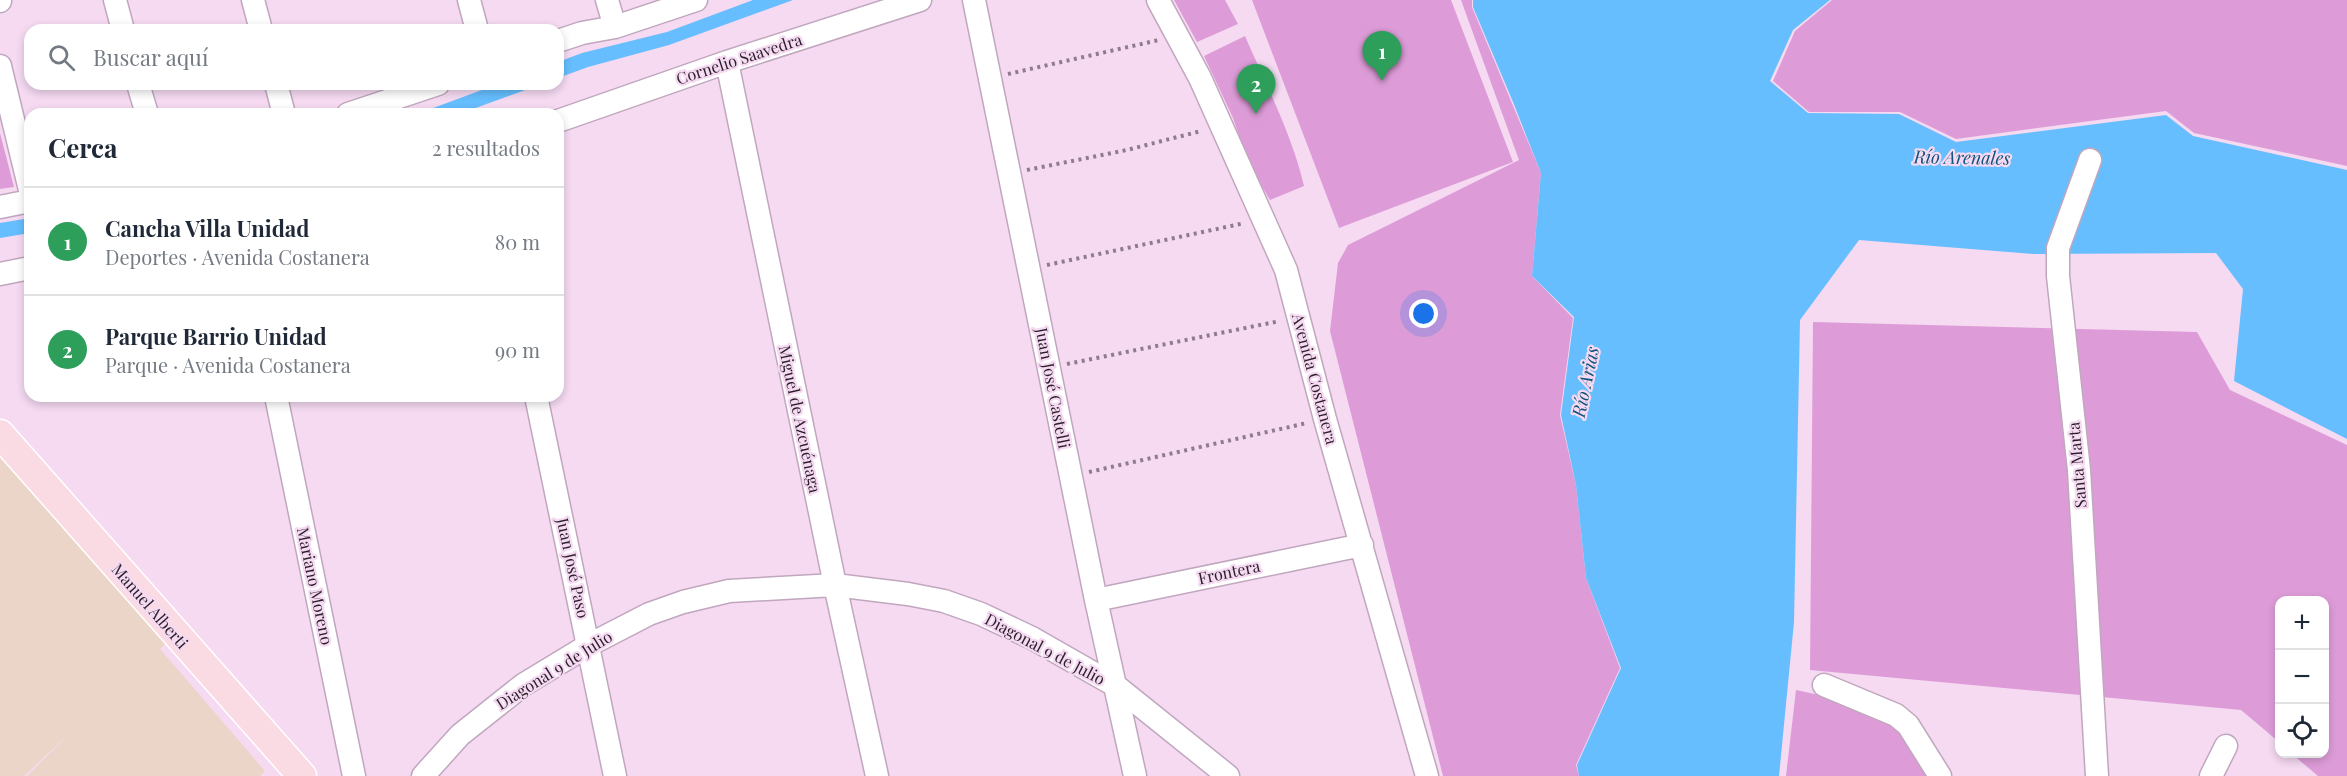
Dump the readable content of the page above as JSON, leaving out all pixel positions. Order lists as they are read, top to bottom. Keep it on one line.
{"streets":{"main road":["Manuel Alberti"],"street":["Cornelio Saavedra","Avenida Costanera","Juan José Castelli","Miguel de Azcuénaga","Santa Marta","Juan José Paso","Frontera","Mariano Moreno","Diagonal 9 de Julio"]},"crossings":[["Cornelio Saavedra","Miguel de Azcuénaga"],["Avenida Costanera","Frontera"],["Juan José Castelli","Frontera"],["Juan José Castelli","Diagonal 9 de Julio"],["Miguel de Azcuénaga","Diagonal 9 de Julio"],["Juan José Paso","Diagonal 9 de Julio"]],"water":["Río Arenales","Río Arias"],"page":{"search":"Buscar aquí","pins":["1","2"],"heading":["Cerca","2 resultados"],"list":[{"mark":"1","name":"Cancha Villa Unidad","note":"Deportes · Avenida Costanera","value":"80 m"},{"mark":"2","name":"Parque Barrio Unidad","note":"Parque · Avenida Costanera","value":"90 m"}],"map_buttons":["+","−"]}}
